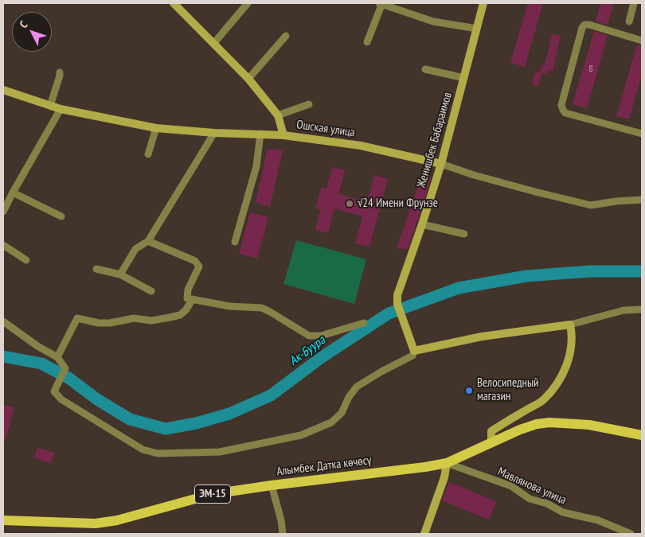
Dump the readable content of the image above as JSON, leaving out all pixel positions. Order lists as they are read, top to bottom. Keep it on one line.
{"streets":{"main road":["Алымбек Датка көчөсү","ЭМ-15"],"street":["Ошская улица","Женишбек Бабараимов","Мавлянова улица"]},"crossings":[["Ошская улица","Женишбек Бабараимов"],["Алымбек Датка көчөсү","Мавлянова улица"]],"water":["Ак-Буура"],"places":["√24 Имени Фрунзе","Велосипедный магазин"],"house_numbers":["8"],"north":"top left"}
